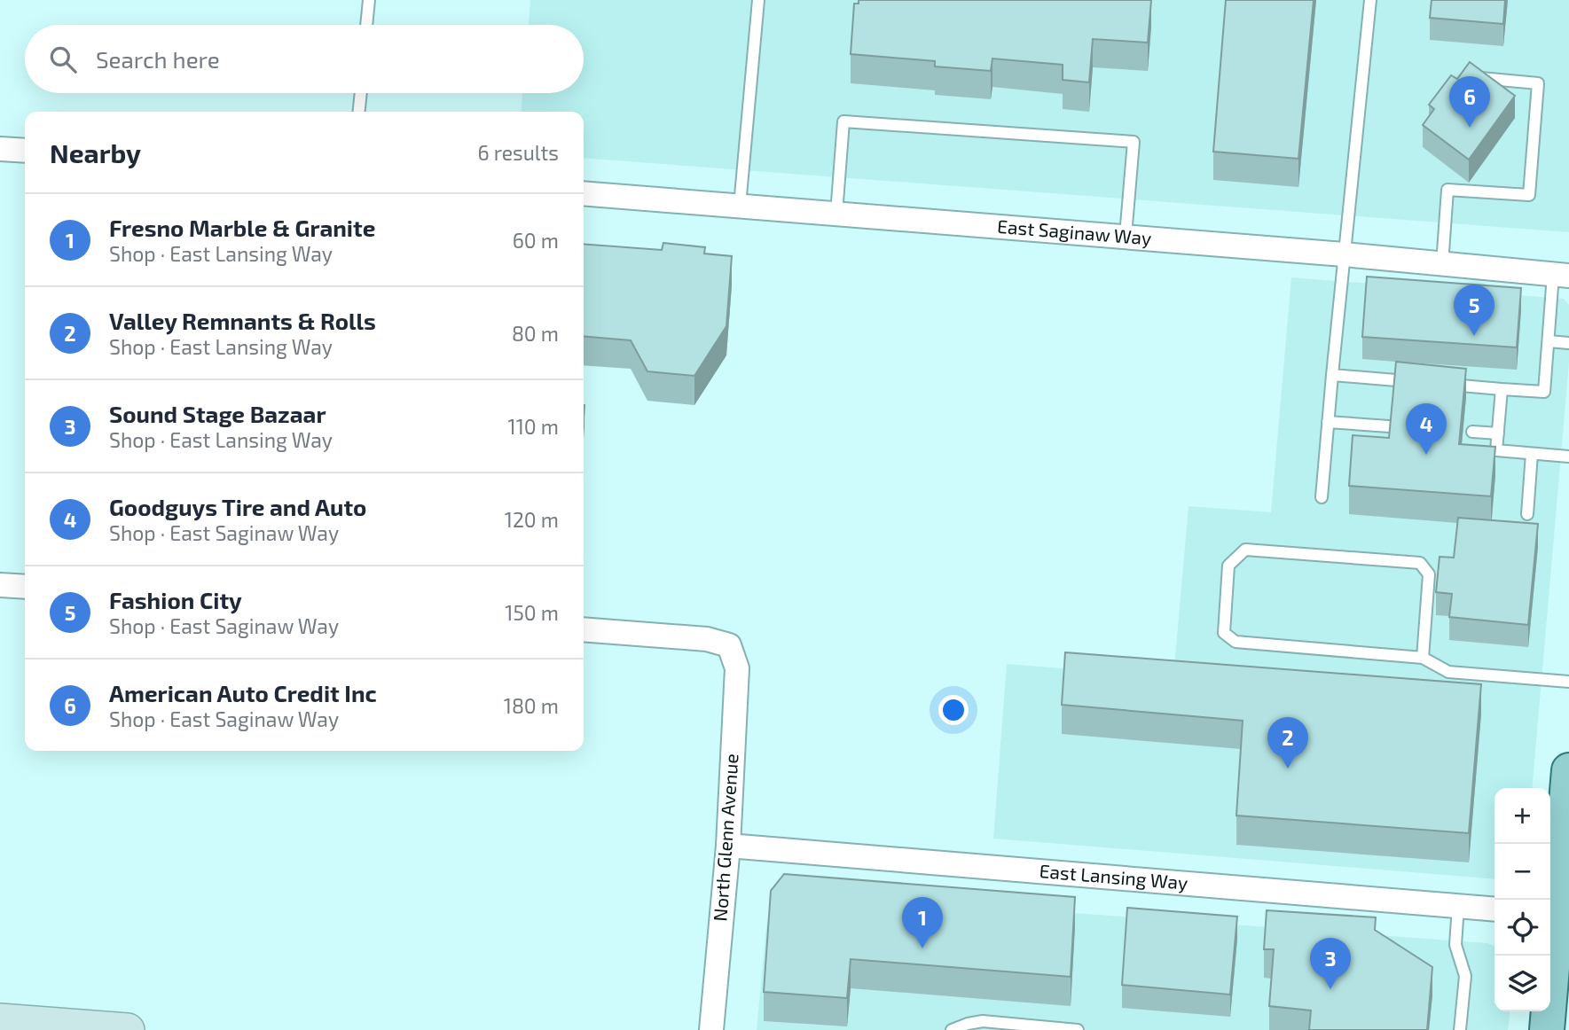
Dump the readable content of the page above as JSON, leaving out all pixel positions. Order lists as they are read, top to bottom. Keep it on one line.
{"streets":{"street":["East Saginaw Way","North Glenn Avenue","East Lansing Way"]},"crossings":[["North Glenn Avenue","East Lansing Way"]],"page":{"search":"Search here","pins":["6","5","4","2","1","3"],"heading":["Nearby","6 results"],"list":[{"mark":"1","name":"Fresno Marble & Granite","note":"Shop · East Lansing Way","value":"60 m"},{"mark":"2","name":"Valley Remnants & Rolls","note":"Shop · East Lansing Way","value":"80 m"},{"mark":"3","name":"Sound Stage Bazaar","note":"Shop · East Lansing Way","value":"110 m"},{"mark":"4","name":"Goodguys Tire and Auto","note":"Shop · East Saginaw Way","value":"120 m"},{"mark":"5","name":"Fashion City","note":"Shop · East Saginaw Way","value":"150 m"},{"mark":"6","name":"American Auto Credit Inc","note":"Shop · East Saginaw Way","value":"180 m"}],"map_buttons":["+","−"]}}
